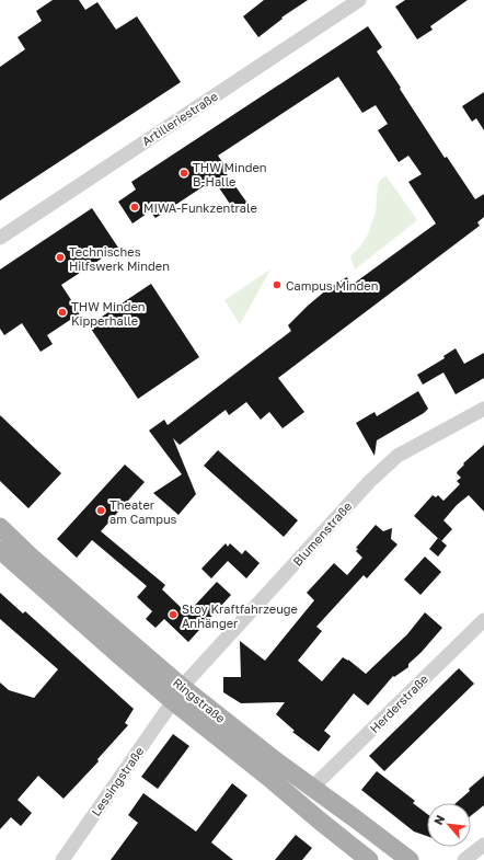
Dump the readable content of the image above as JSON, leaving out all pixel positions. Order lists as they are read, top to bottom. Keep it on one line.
{"streets":{"main road":["Ringstraße"],"street":["Artilleriestraße","Blumenstraße","Herderstraße","Lessingstraße"]},"crossings":[["Blumenstraße","Ringstraße"],["Blumenstraße","Lessingstraße"],["Ringstraße","Herderstraße"],["Ringstraße","Lessingstraße"]],"places":["THW Minden B-Halle","MIWA-Funkzentrale","Technisches Hilfswerk Minden","Campus Minden","THW Minden Kipperhalle","Theater am Campus","Stoy Kraftfahrzeuge Anhänger"],"north":"top left"}
